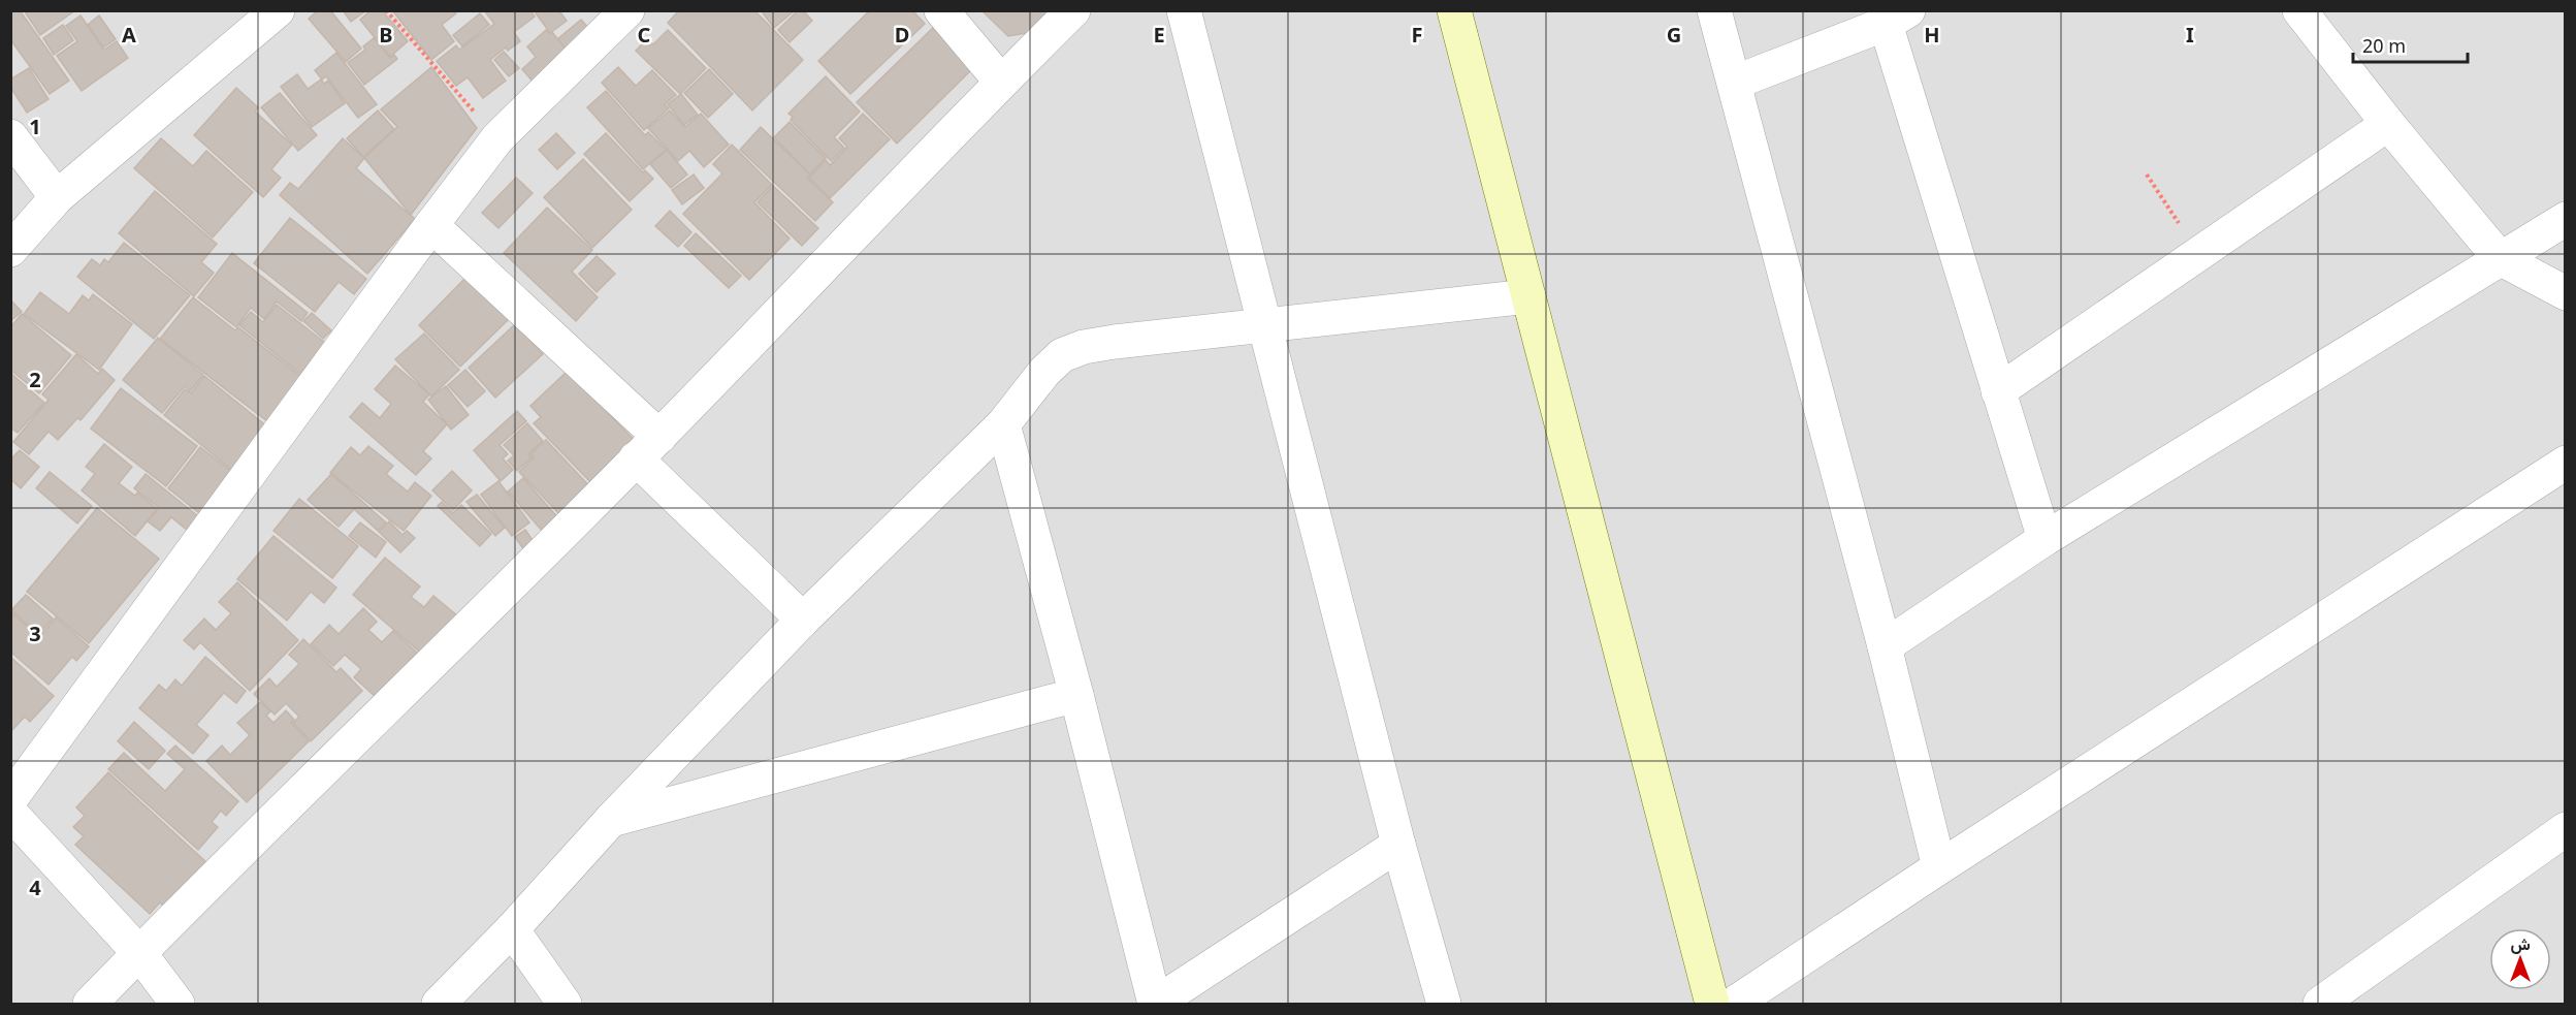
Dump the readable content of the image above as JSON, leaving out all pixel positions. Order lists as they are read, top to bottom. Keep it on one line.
{"scale_bar":"20 m","north":"top","grid":{"columns":["A","B","C","D","E","F","G","H","I"],"rows":["1","2","3","4"]}}
